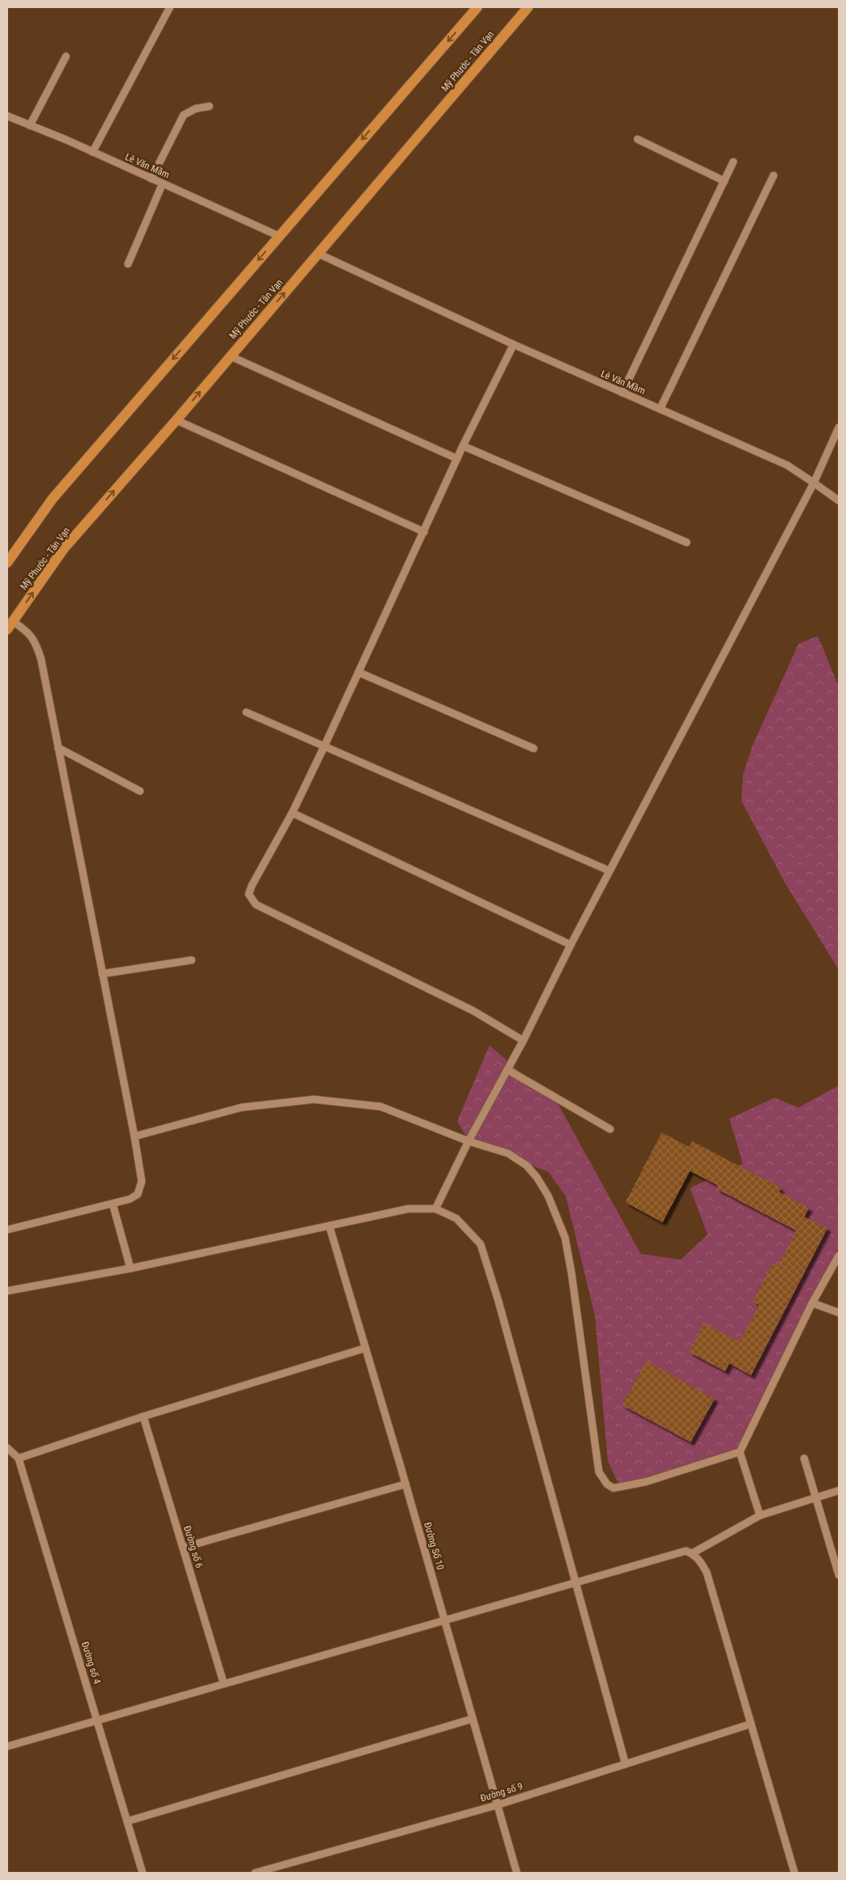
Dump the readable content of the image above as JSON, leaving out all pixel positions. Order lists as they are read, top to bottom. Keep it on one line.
{"streets":{"main road":["Mỹ Phước - Tân Vạn"],"street":["Lê Văn Mầm","Đường Số 10","Đường số 6","Đường số 4","Đường số 9"]},"crossings":[["Mỹ Phước - Tân Vạn","Lê Văn Mầm"],["Đường Số 10","Đường số 9"]]}
